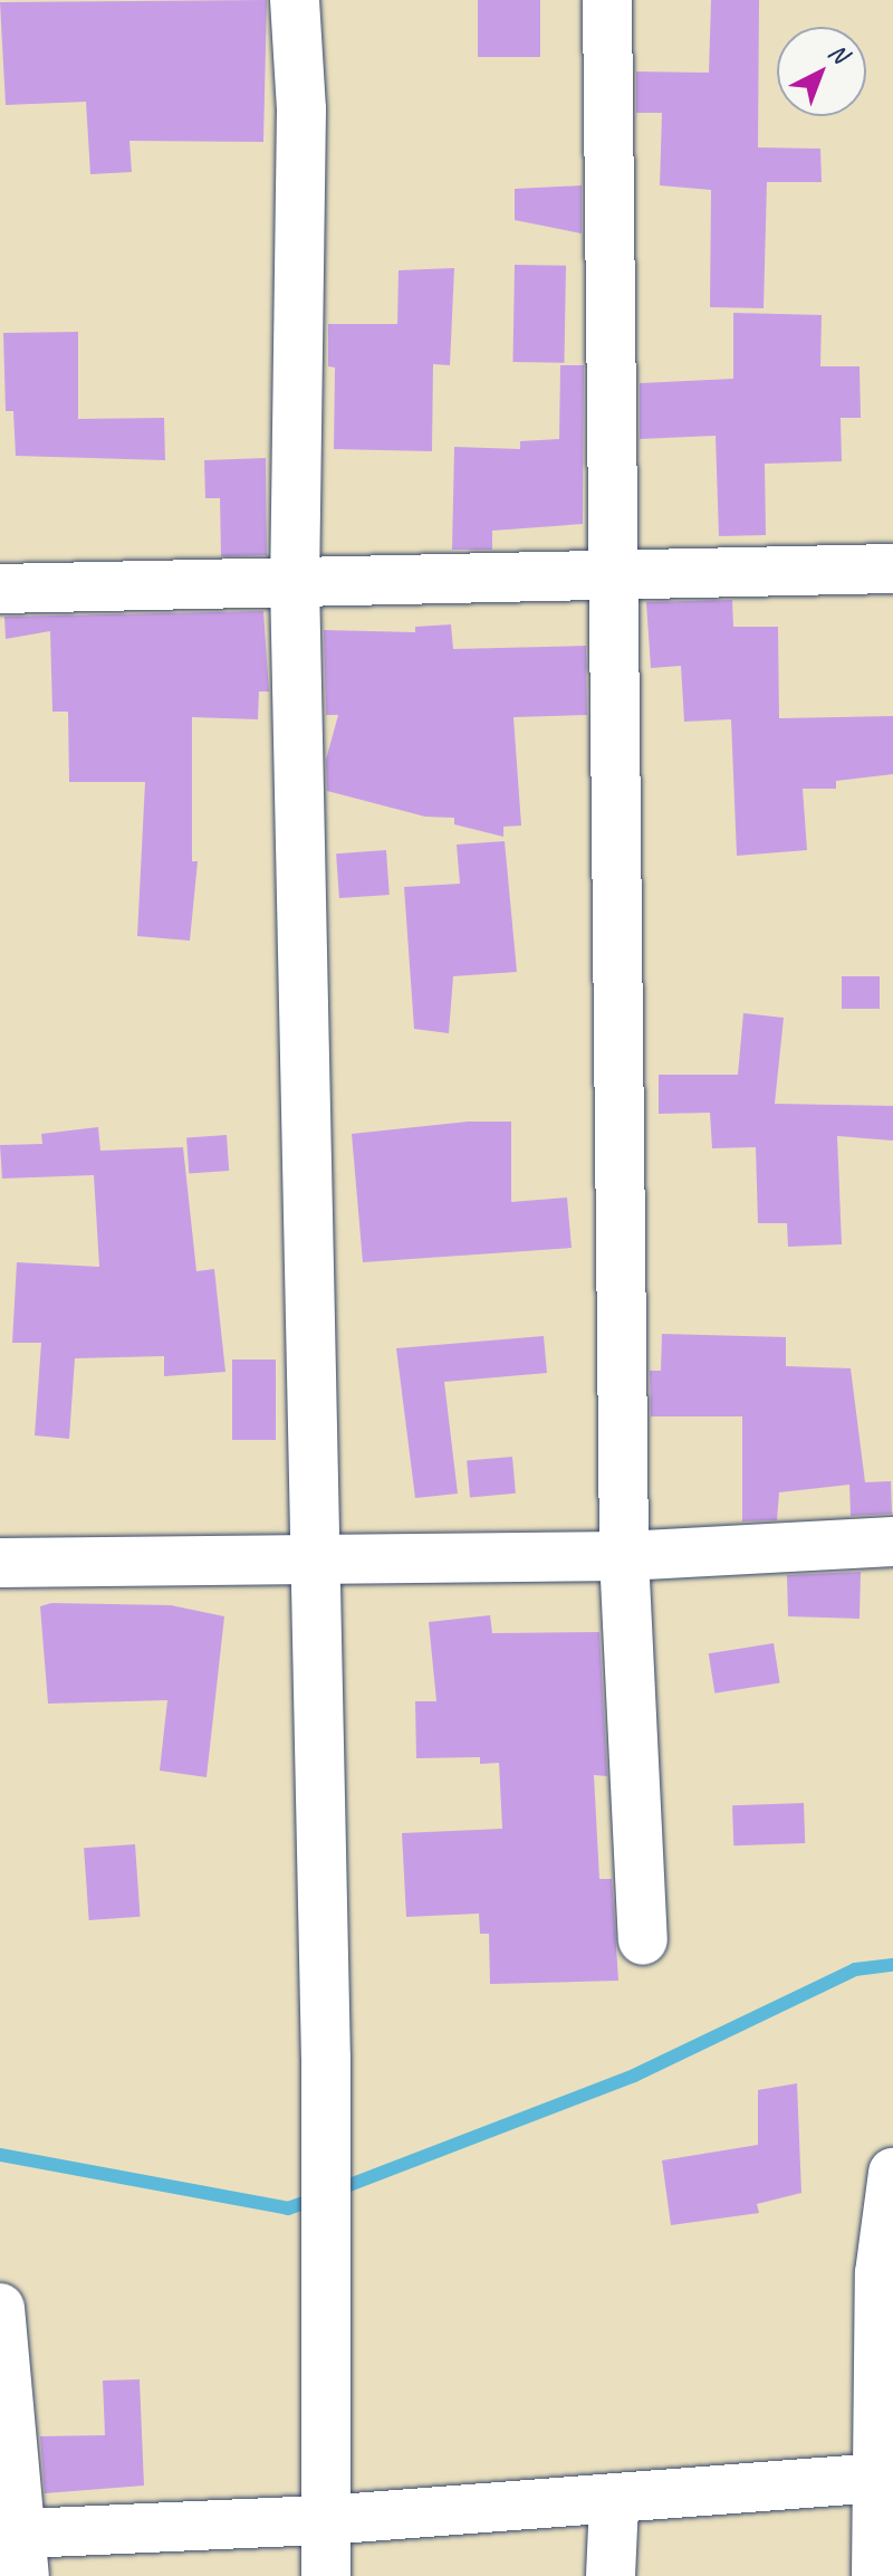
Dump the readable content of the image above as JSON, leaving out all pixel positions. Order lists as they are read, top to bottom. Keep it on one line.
{"north":"top right"}
